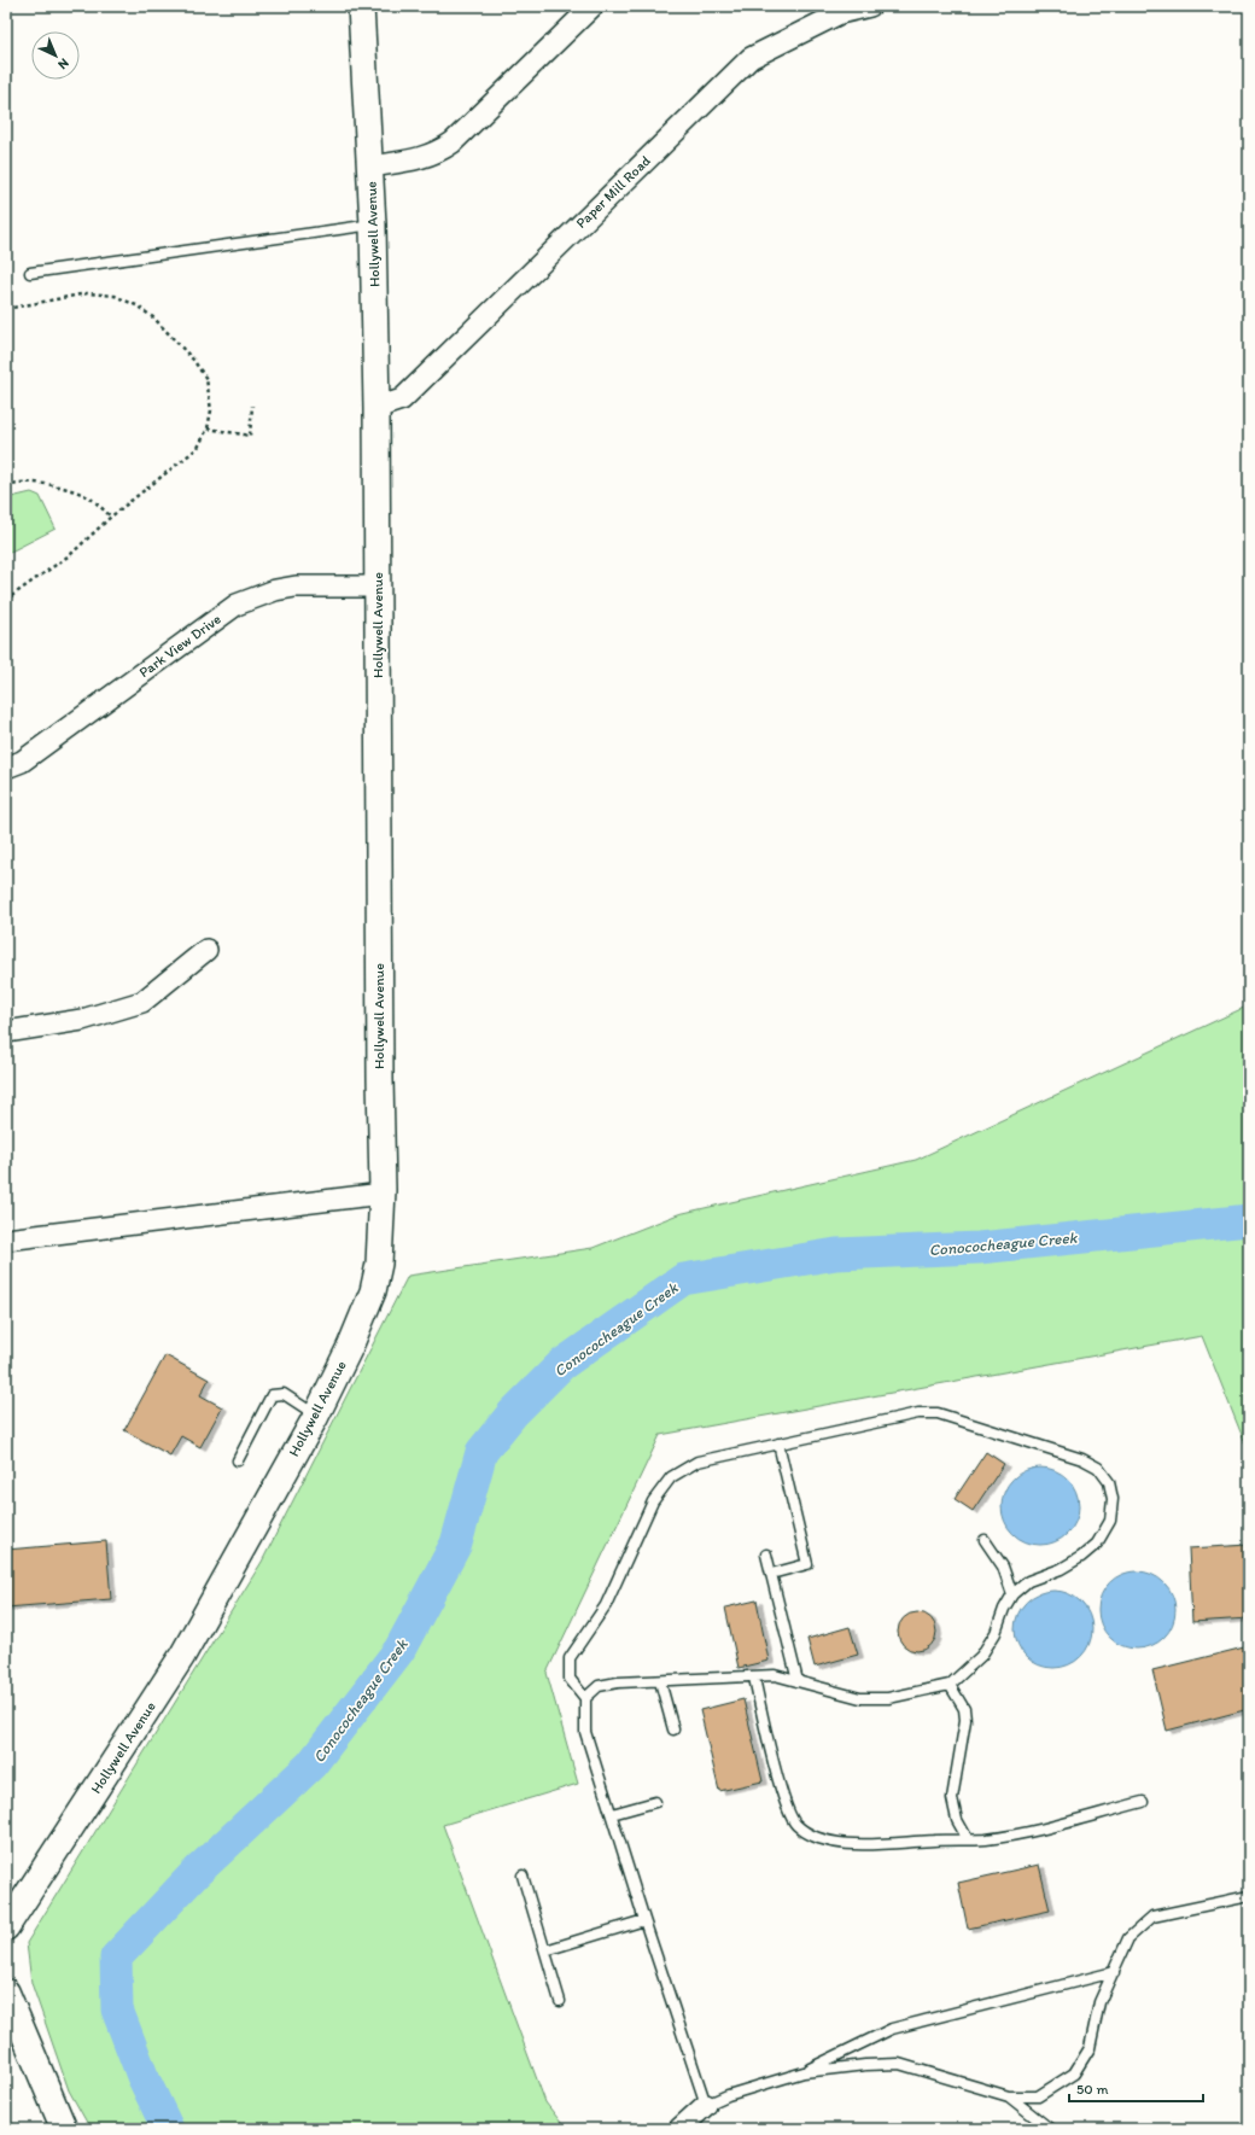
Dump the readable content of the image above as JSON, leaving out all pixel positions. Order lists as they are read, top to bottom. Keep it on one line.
{"streets":{"street":["Paper Mill Road","Hollywell Avenue","Park View Drive"]},"crossings":[["Paper Mill Road","Hollywell Avenue"],["Hollywell Avenue","Park View Drive"]],"water":["Conococheague Creek"],"scale_bar":"50 m","north":"bottom right"}
